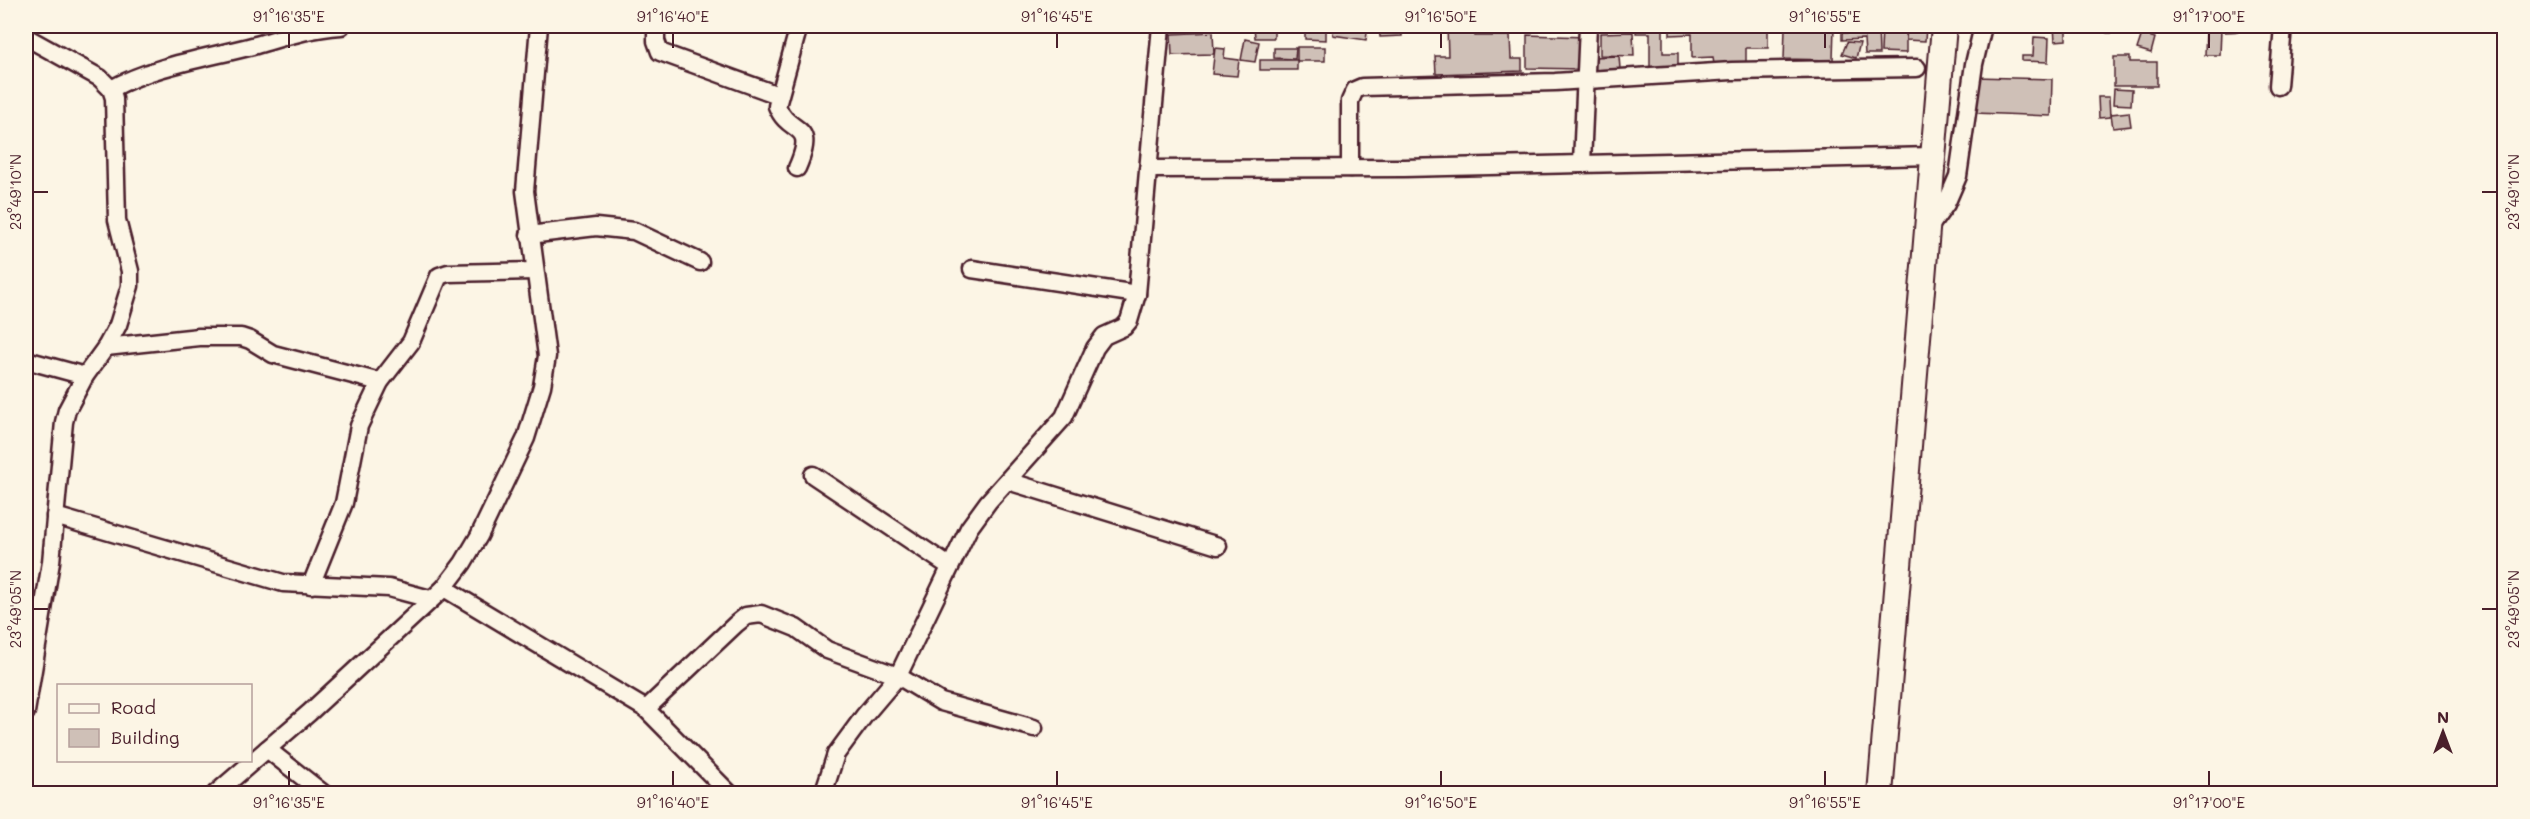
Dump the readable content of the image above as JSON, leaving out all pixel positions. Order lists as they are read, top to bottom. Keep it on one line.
{"legend":["Road","Building"],"north":"top","coordinates":["91°16'35\"E","91°16'40\"E","91°16'45\"E","91°16'50\"E","91°16'55\"E","91°17'00\"E","23°49'10\"N","23°49'05\"N"]}
